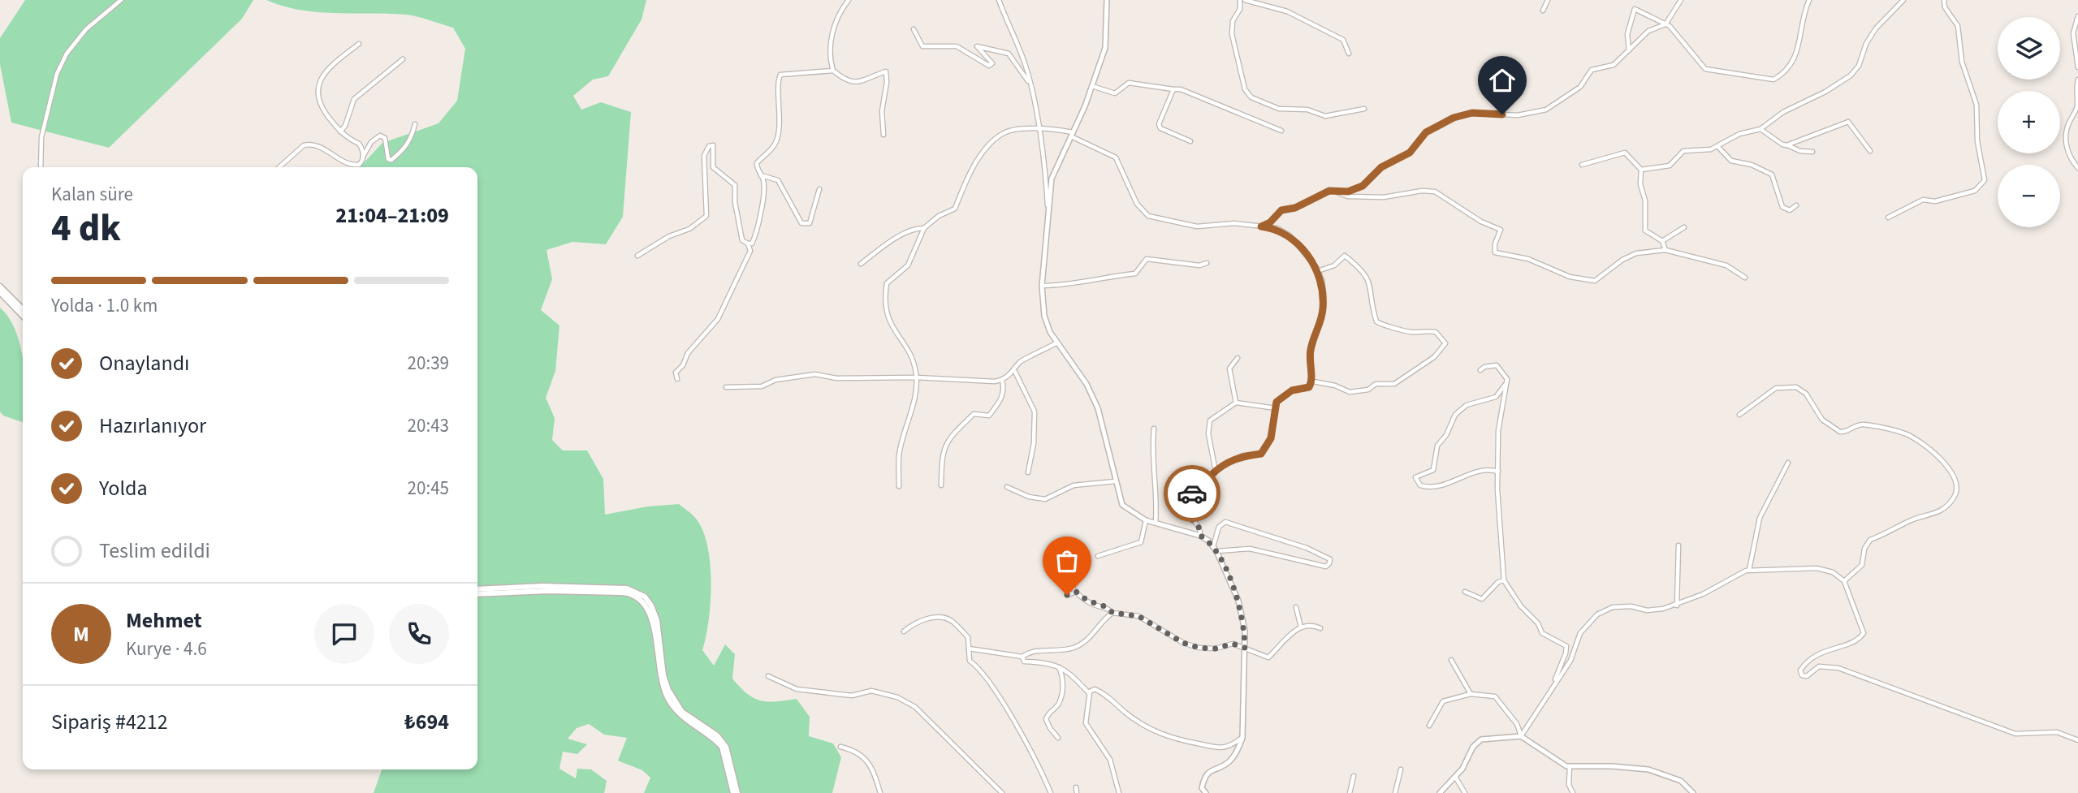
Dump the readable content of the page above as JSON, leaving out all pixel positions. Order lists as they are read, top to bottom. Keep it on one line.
{"page":{"map_buttons":["+","−"],"heading":["4 dk","Kalan süre","21:04–21:09"],"panel":["Mehmet","Kurye · 4.6","Sipariş #4212","₺694"],"bar":"Yolda · 1.0 km","list":[["Onaylandı","20:39"],["Hazırlanıyor","20:43"],["Yolda","20:45"],"Teslim edildi"],"round":"M"}}
